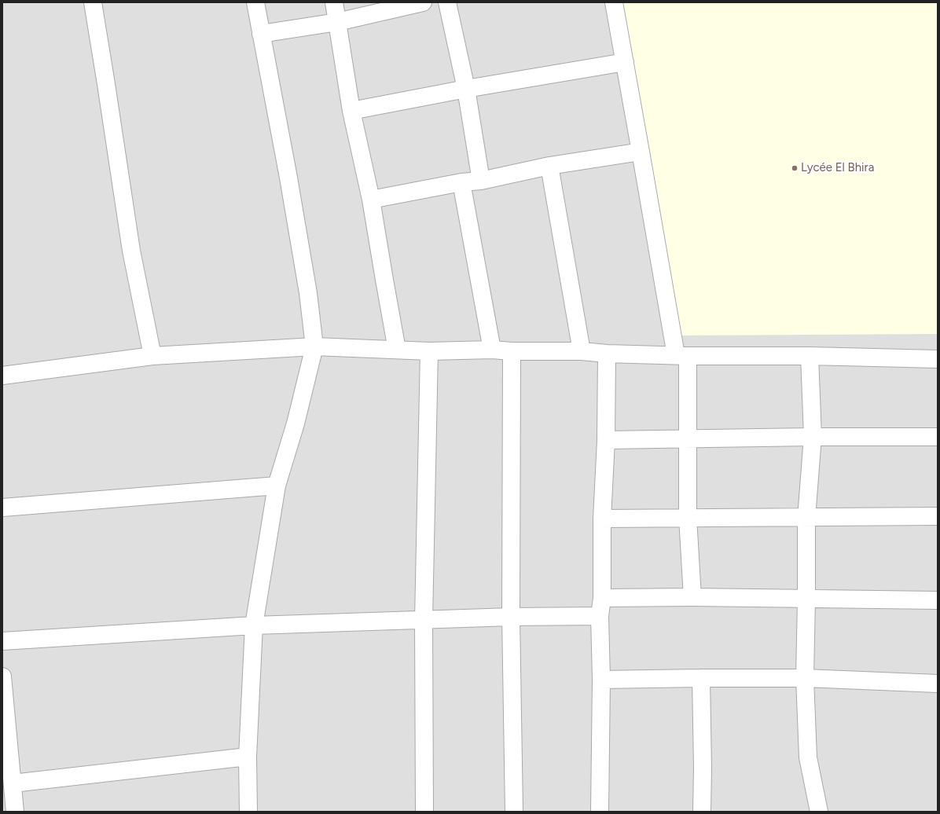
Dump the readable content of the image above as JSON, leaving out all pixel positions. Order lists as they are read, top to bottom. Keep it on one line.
{"places":["Lycée El Bhira"]}
